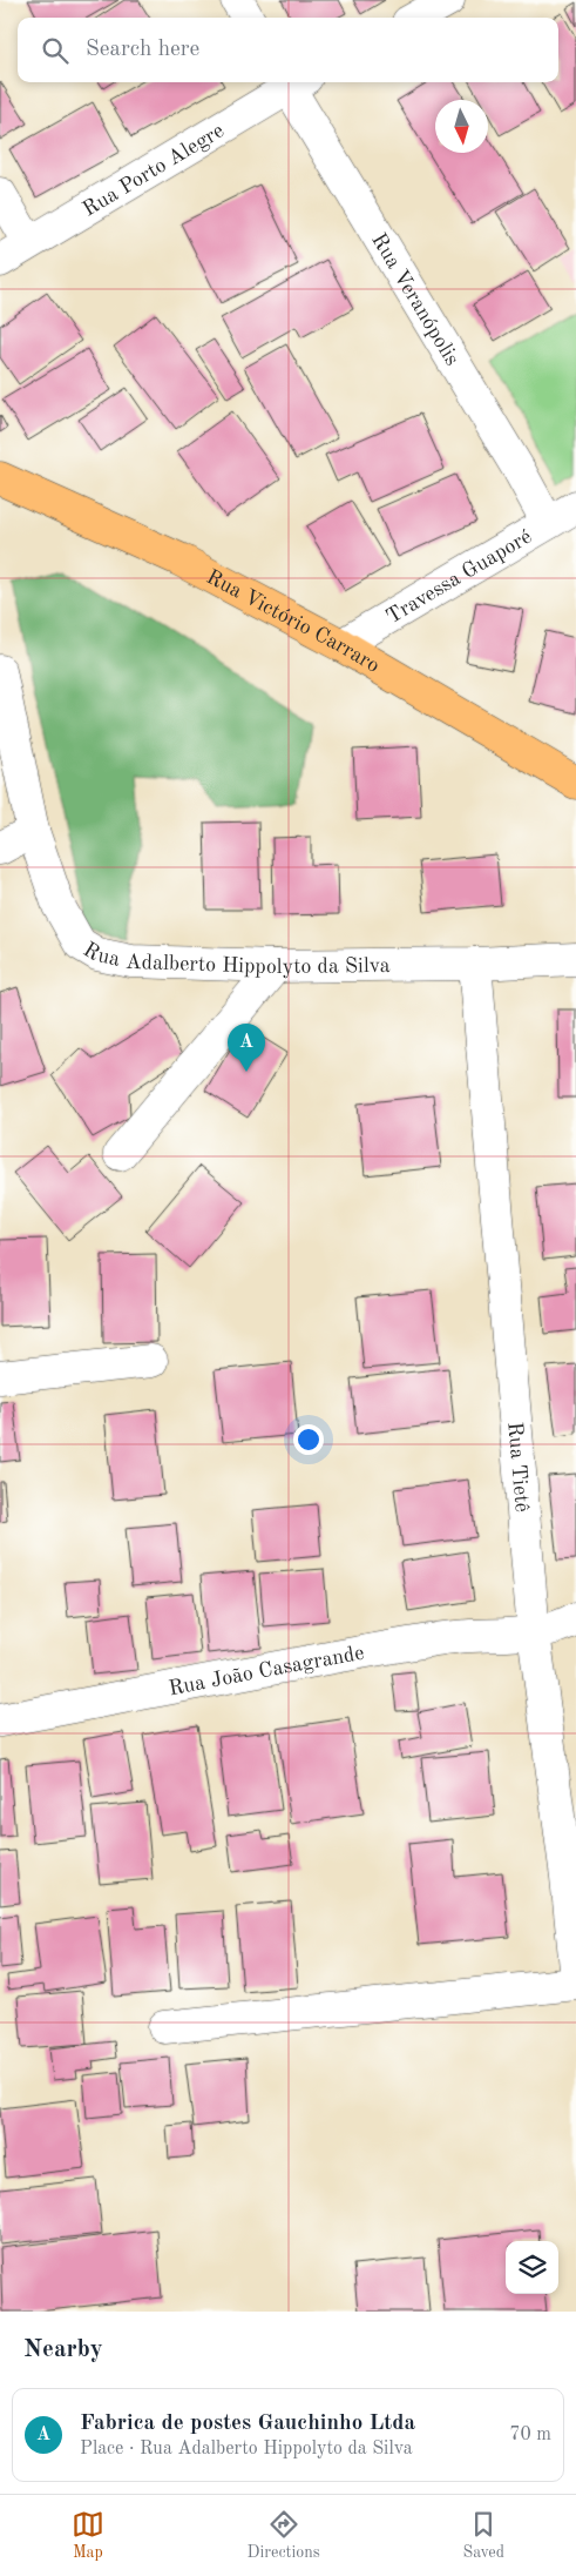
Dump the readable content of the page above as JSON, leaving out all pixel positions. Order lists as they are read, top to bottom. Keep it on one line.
{"streets":{"main road":["Rua Victório Carraro"],"street":["Rua Porto Alegre","Rua Veranópolis","Travessa Guaporé","Rua Adalberto Hippolyto da Silva","Rua Tietê","Rua João Casagrande"]},"crossings":[["Rua Veranópolis","Travessa Guaporé"],["Travessa Guaporé","Rua Victório Carraro"],["Rua Adalberto Hippolyto da Silva","Rua Tietê"],["Rua Tietê","Rua João Casagrande"]],"north":"bottom","page":{"search":"Search here","pins":"A","heading":"Nearby","list":[{"mark":"A","name":"Fabrica de postes Gauchinho Ltda","note":"Place · Rua Adalberto Hippolyto da Silva","value":"70 m"}],"nav":["Map","Directions","Saved"]}}
